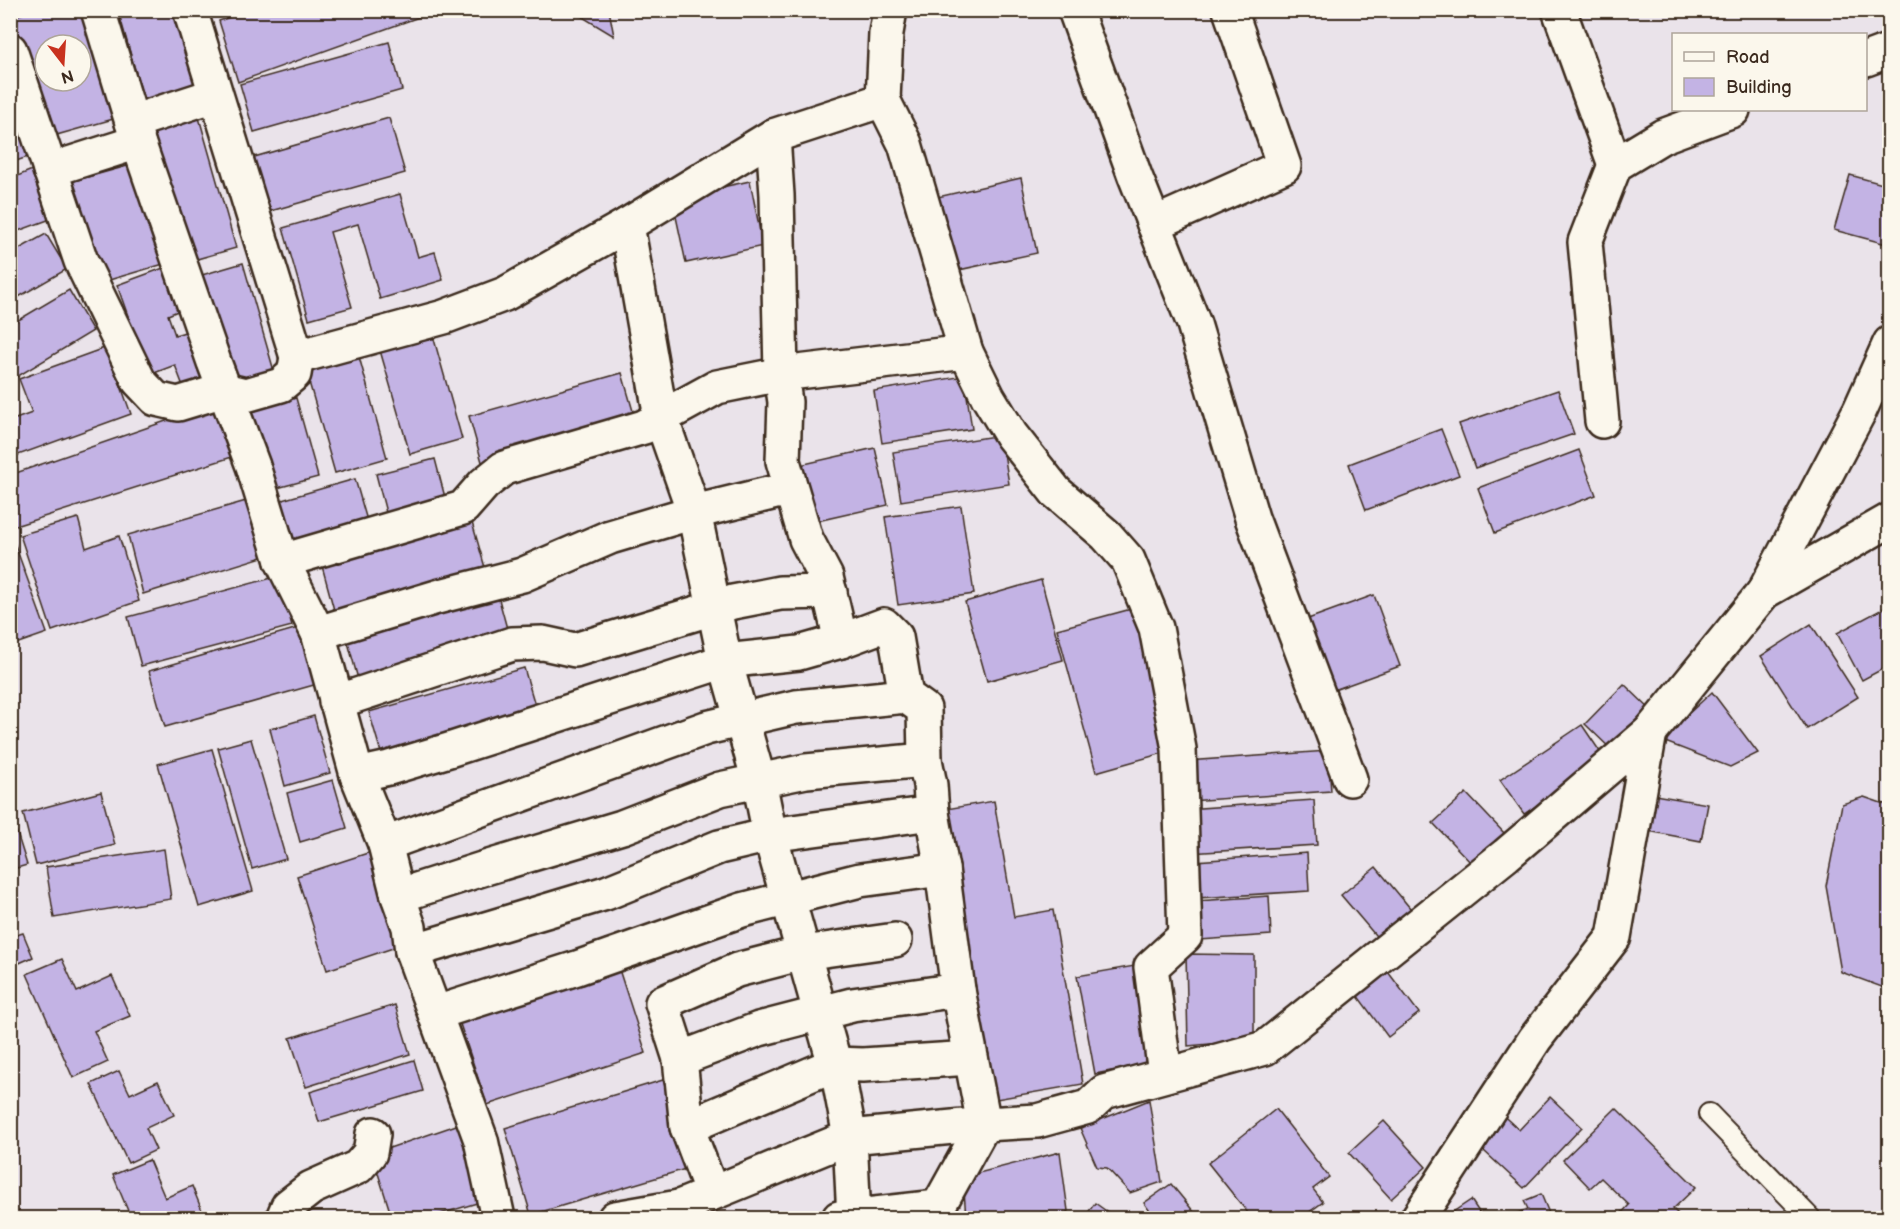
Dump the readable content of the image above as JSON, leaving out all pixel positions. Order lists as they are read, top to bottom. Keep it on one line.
{"legend":["Road","Building"],"north":"bottom"}
